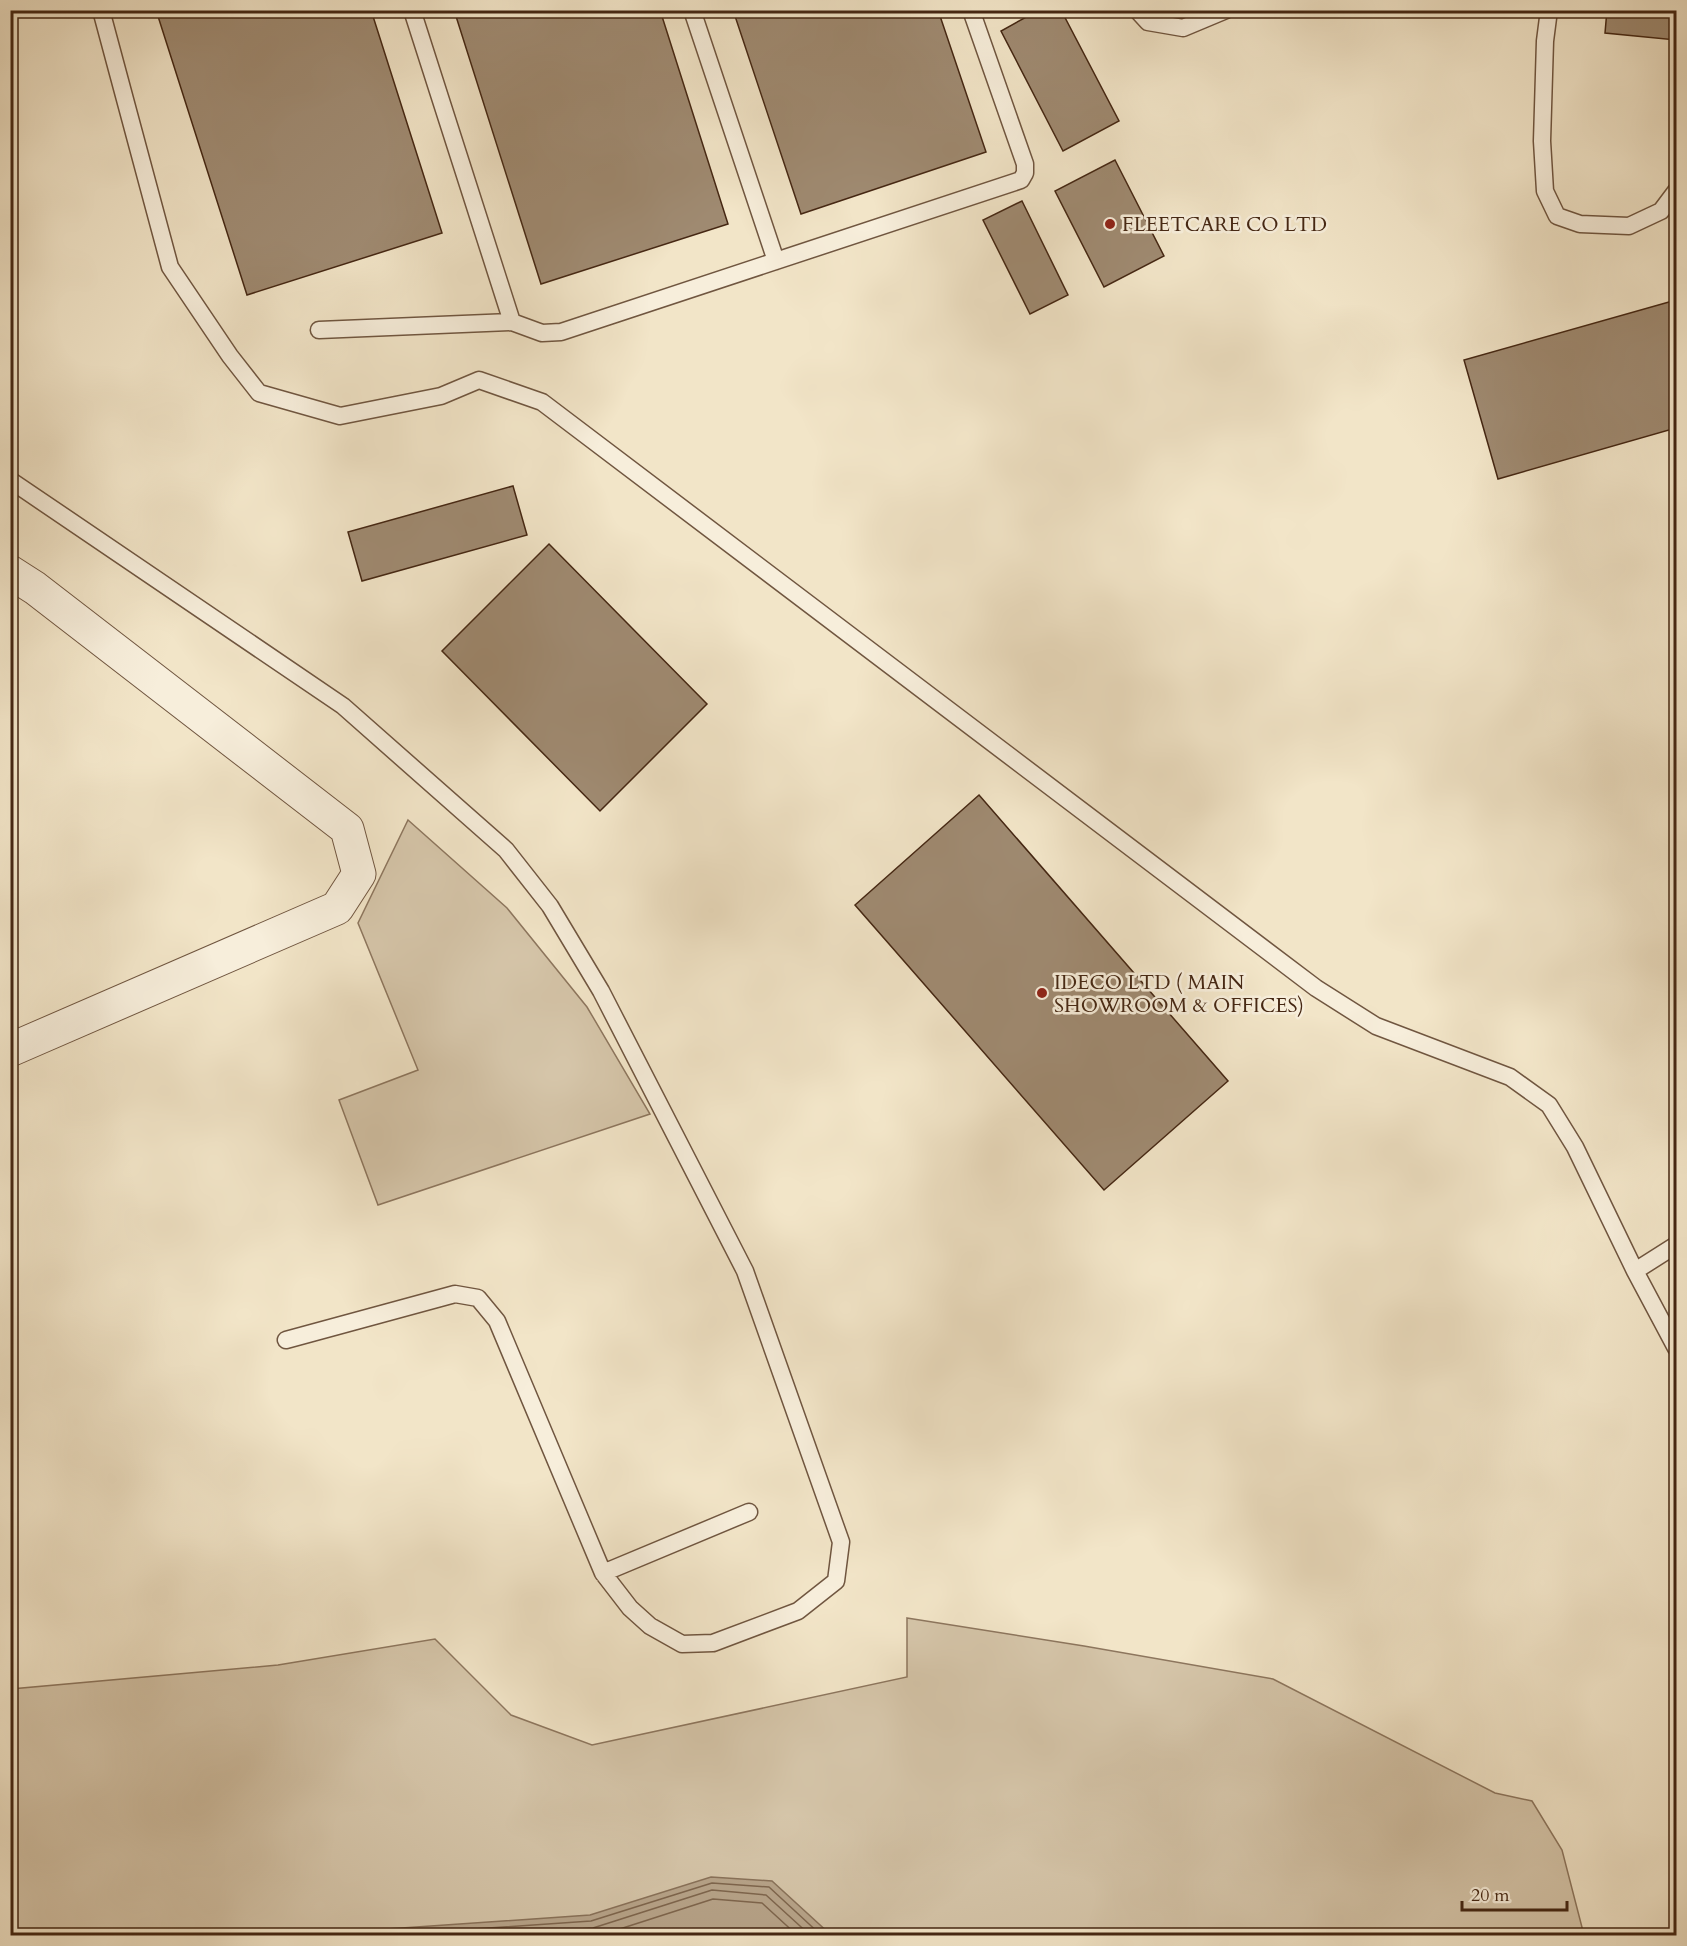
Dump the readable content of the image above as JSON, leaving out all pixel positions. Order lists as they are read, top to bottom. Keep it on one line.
{"places":["FLEETCARE CO LTD","IDECO LTD ( MAIN SHOWROOM & OFFICES)"],"scale_bar":"20 m"}
